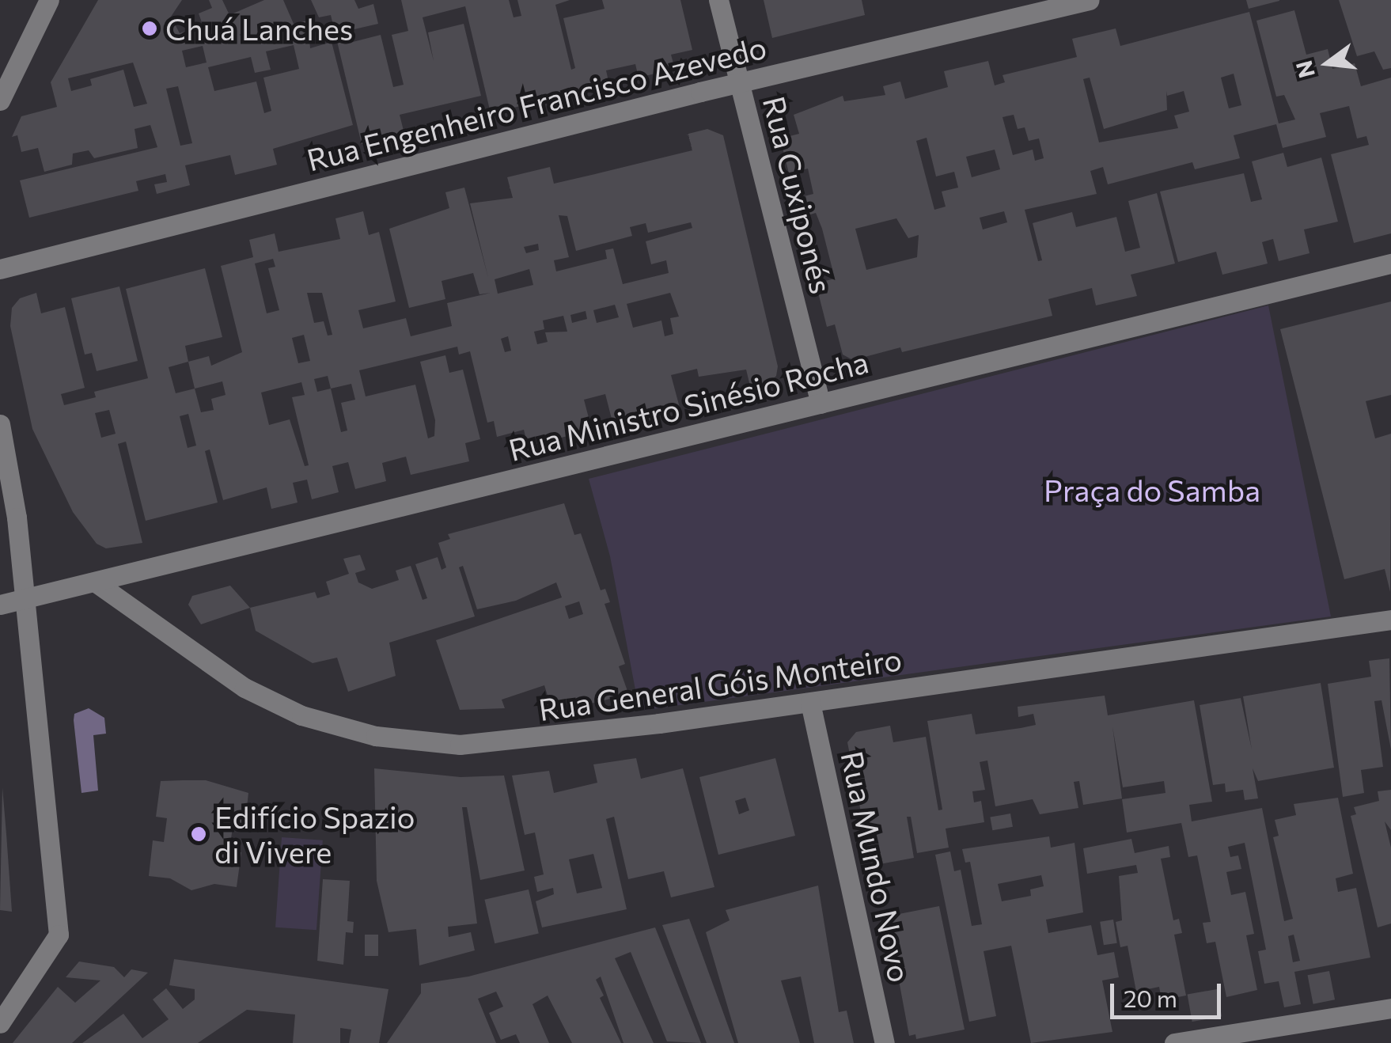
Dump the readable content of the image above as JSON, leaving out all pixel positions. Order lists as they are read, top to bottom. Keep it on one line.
{"streets":{"street":["Rua Engenheiro Francisco Azevedo","Rua Cuxiponés","Rua Ministro Sinésio Rocha","Rua General Góis Monteiro","Rua Mundo Novo"]},"crossings":[["Rua Engenheiro Francisco Azevedo","Rua Cuxiponés"],["Rua Cuxiponés","Rua Ministro Sinésio Rocha"],["Rua Ministro Sinésio Rocha","Rua General Góis Monteiro"],["Rua General Góis Monteiro","Rua Mundo Novo"]],"parks":["Praça do Samba"],"places":["Chuá Lanches","Edifício Spazio di Vivere"],"scale_bar":"20 m","north":"left"}
